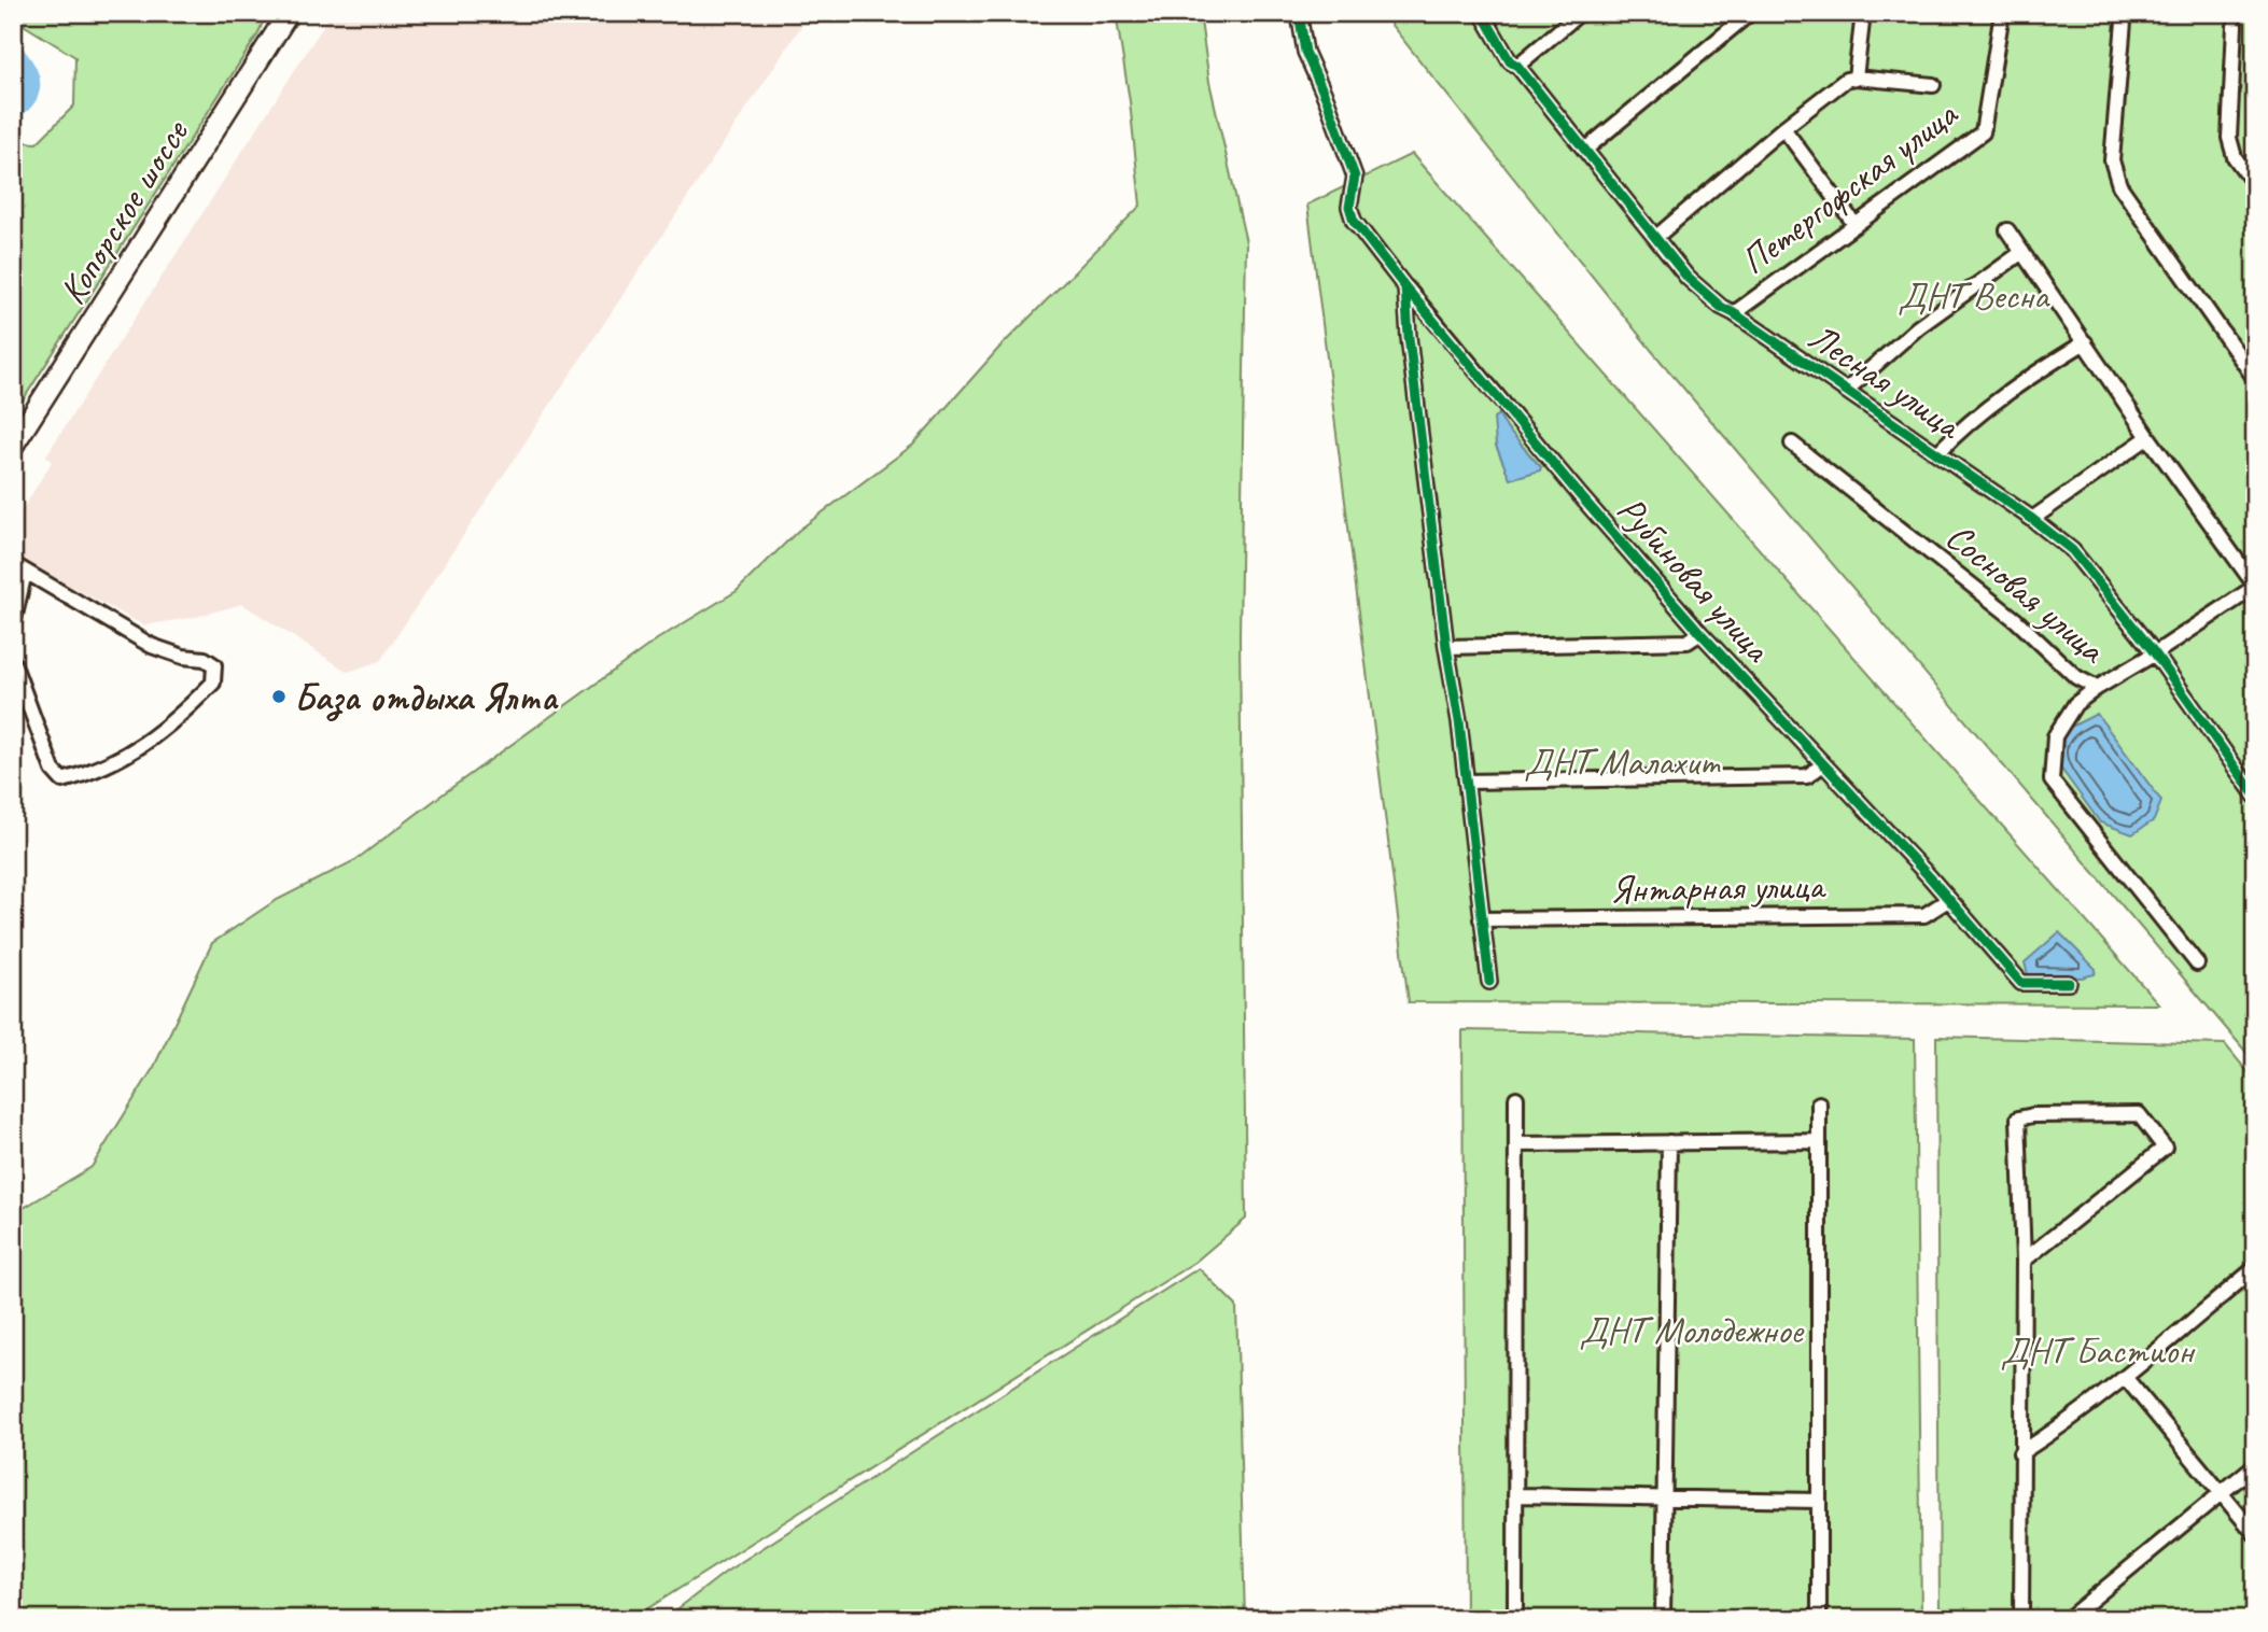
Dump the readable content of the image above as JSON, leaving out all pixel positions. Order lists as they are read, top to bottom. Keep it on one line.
{"streets":{"main road":["Копорское шоссе"],"street":["Петергофская улица","Лесная улица","Рубиновая улица","Сосновая улица","Янтарная улица"]},"crossings":[["Петергофская улица","Лесная улица"],["Рубиновая улица","Янтарная улица"]],"parks":["ДНТ Весна","ДНТ Малахит","ДНТ Молодежное","ДНТ Бастион"],"places":["База отдыха Ялта"]}
